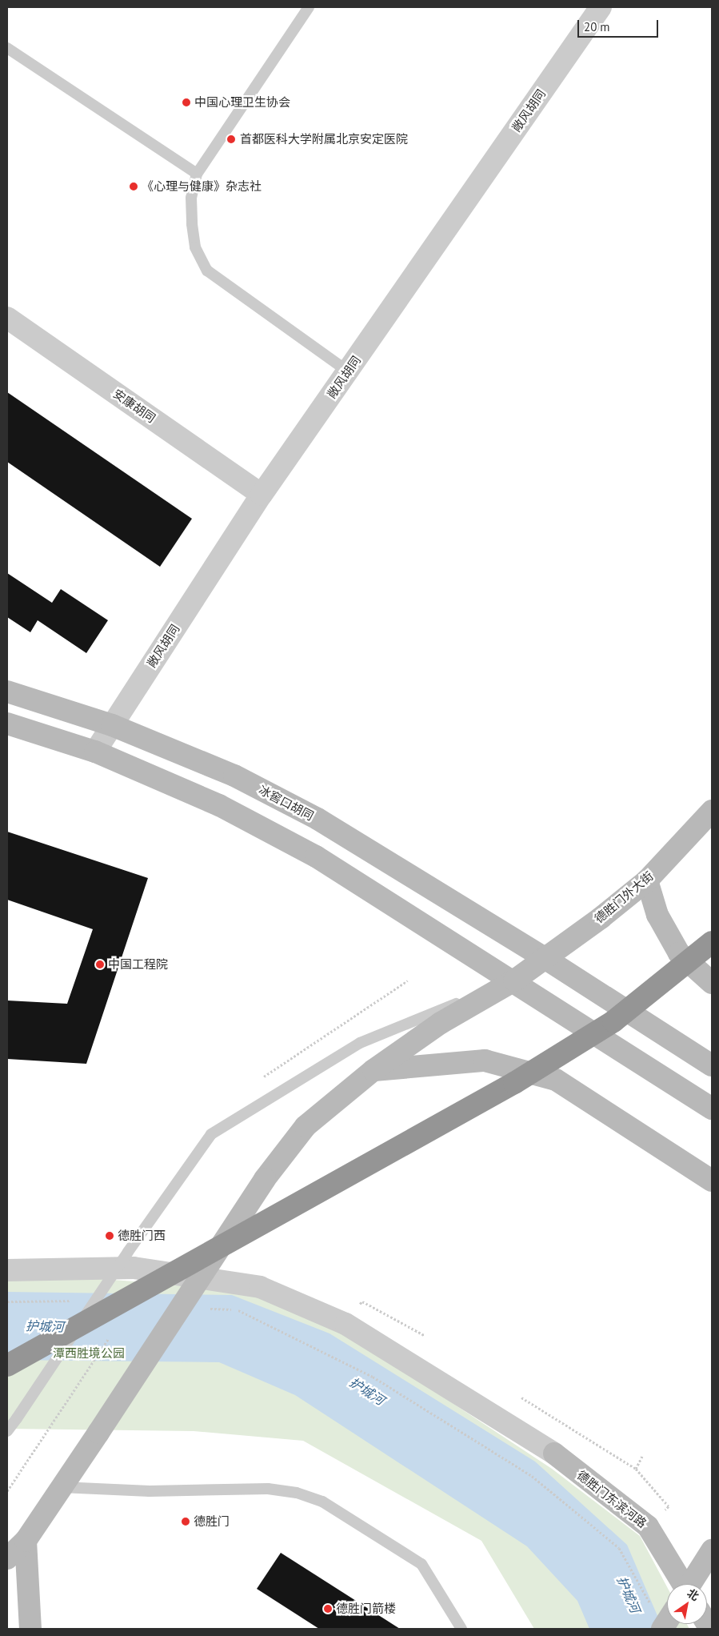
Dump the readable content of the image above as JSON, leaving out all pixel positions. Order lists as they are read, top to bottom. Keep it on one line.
{"streets":{"street":["敞风胡同","安康胡同","冰窖口胡同","德胜门外大街","德胜门东滨河路"]},"crossings":[["敞风胡同","安康胡同"],["敞风胡同","冰窖口胡同"],["冰窖口胡同","德胜门外大街"]],"water":["护城河"],"parks":["潭西胜境公园"],"places":["中国心理卫生协会","首都医科大学附属北京安定医院","《心理与健康》杂志社","中国工程院","德胜门西","德胜门","德胜门箭楼"],"scale_bar":"20 m","north":"top right"}
